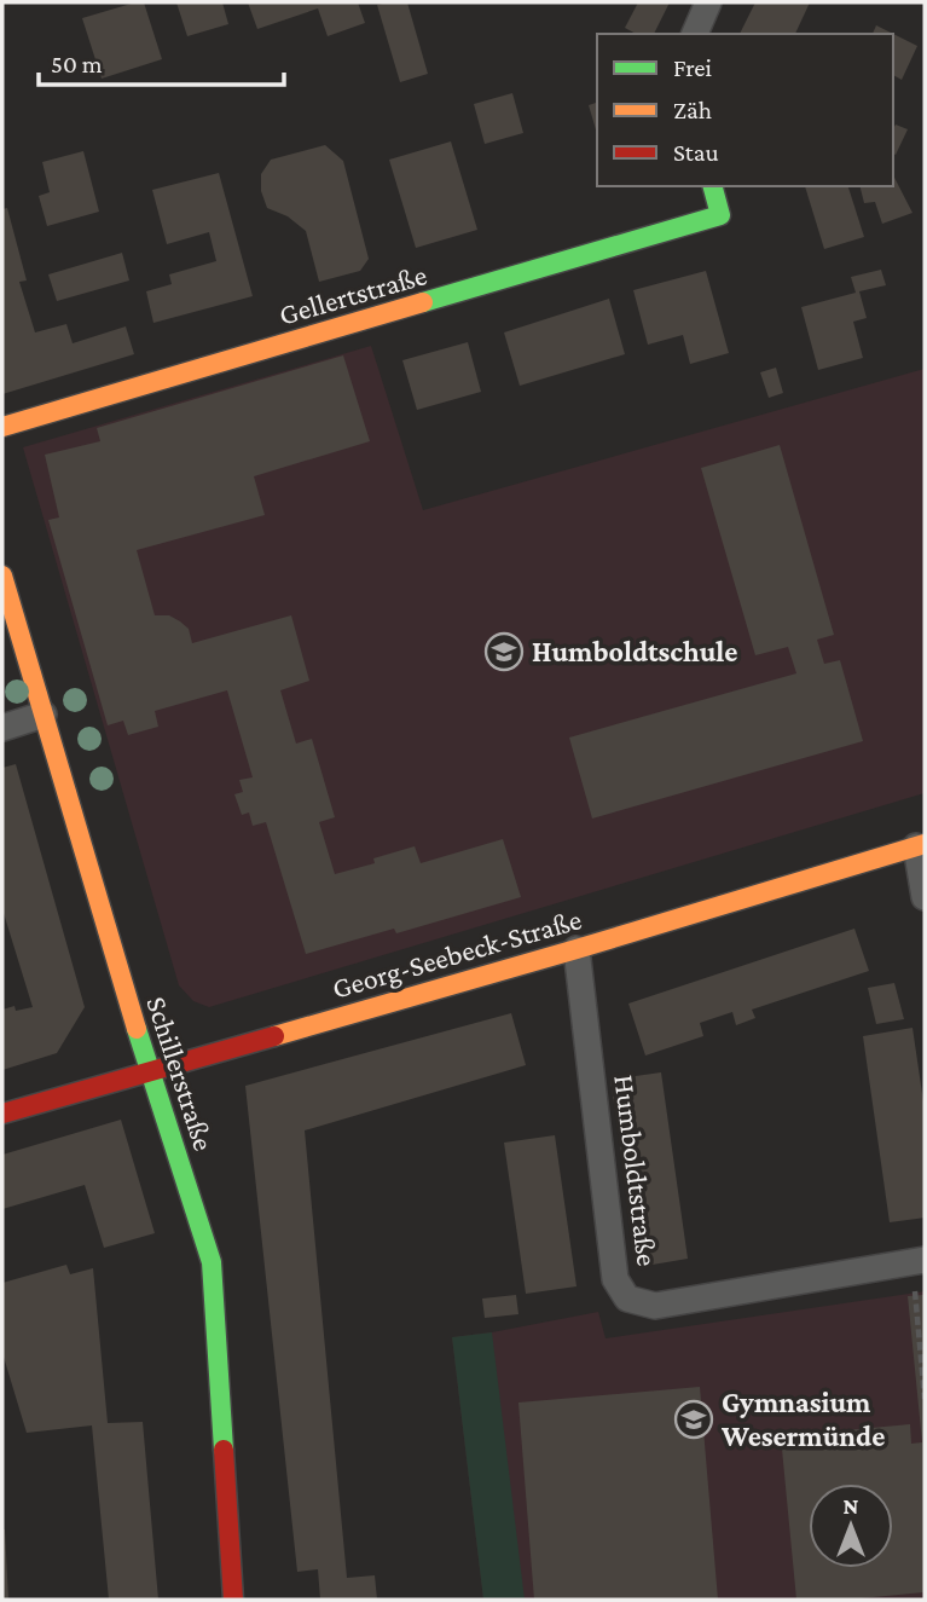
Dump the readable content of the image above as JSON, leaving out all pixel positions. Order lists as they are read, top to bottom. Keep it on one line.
{"streets":{"street":["Gellertstraße","Georg-Seebeck-Straße","Schillerstraße","Humboldtstraße"]},"crossings":[["Georg-Seebeck-Straße","Schillerstraße"],["Georg-Seebeck-Straße","Humboldtstraße"]],"places":{"school or university":["Humboldtschule","Gymnasium Wesermünde"]},"legend":["Frei","Zäh","Stau"],"scale_bar":"50 m","north":"top"}
